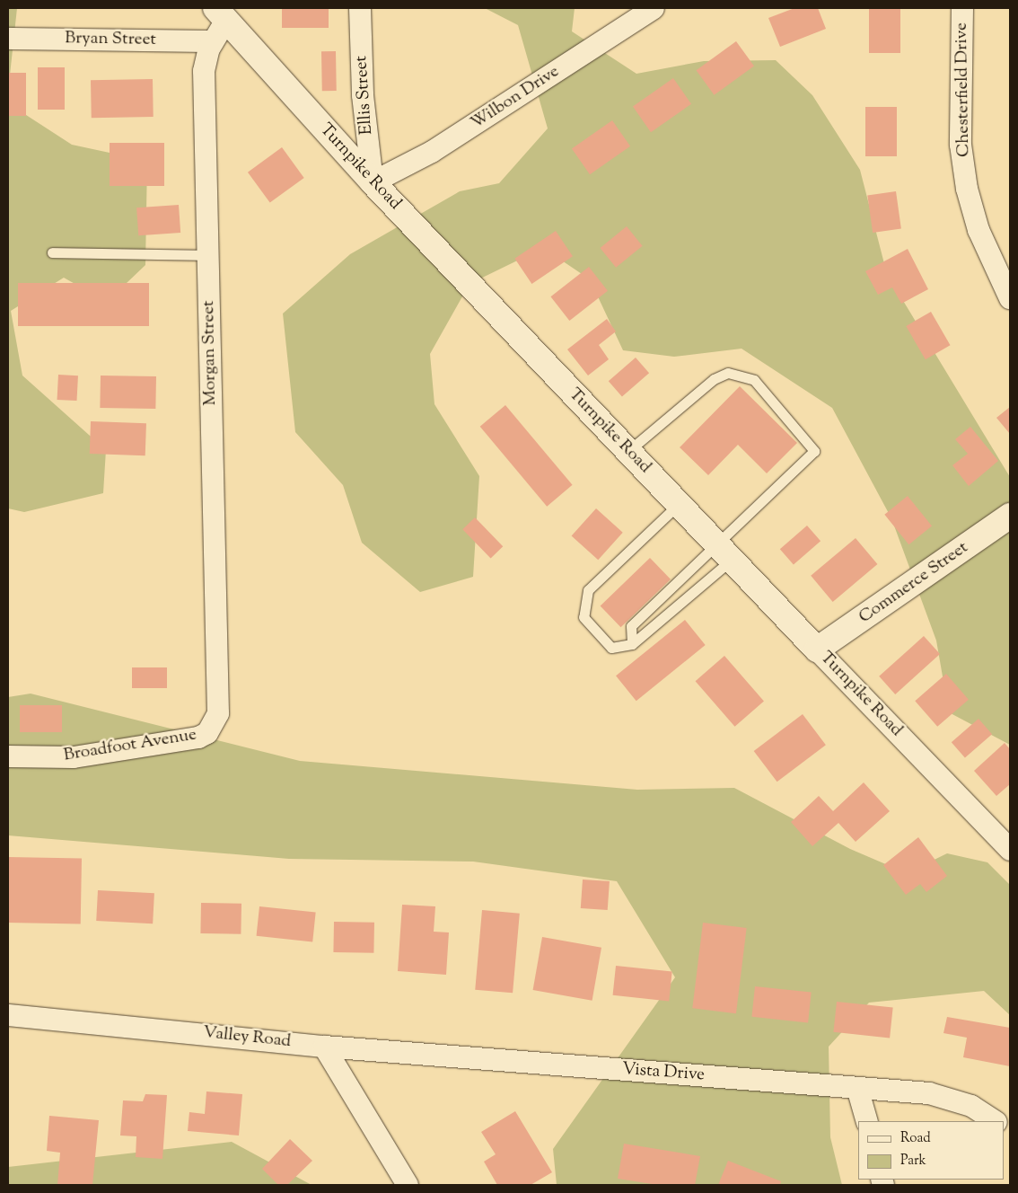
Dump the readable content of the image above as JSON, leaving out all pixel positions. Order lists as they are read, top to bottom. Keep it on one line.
{"streets":{"street":["Bryan Street","Chesterfield Drive","Ellis Street","Wilbon Drive","Turnpike Road","Morgan Street","Commerce Street","Broadfoot Avenue","Valley Road","Vista Drive"]},"crossings":[["Bryan Street","Morgan Street"],["Ellis Street","Wilbon Drive"],["Ellis Street","Turnpike Road"],["Wilbon Drive","Turnpike Road"],["Turnpike Road","Morgan Street"],["Turnpike Road","Commerce Street"],["Morgan Street","Broadfoot Avenue"],["Valley Road","Vista Drive"]],"legend":["Road","Park"]}
